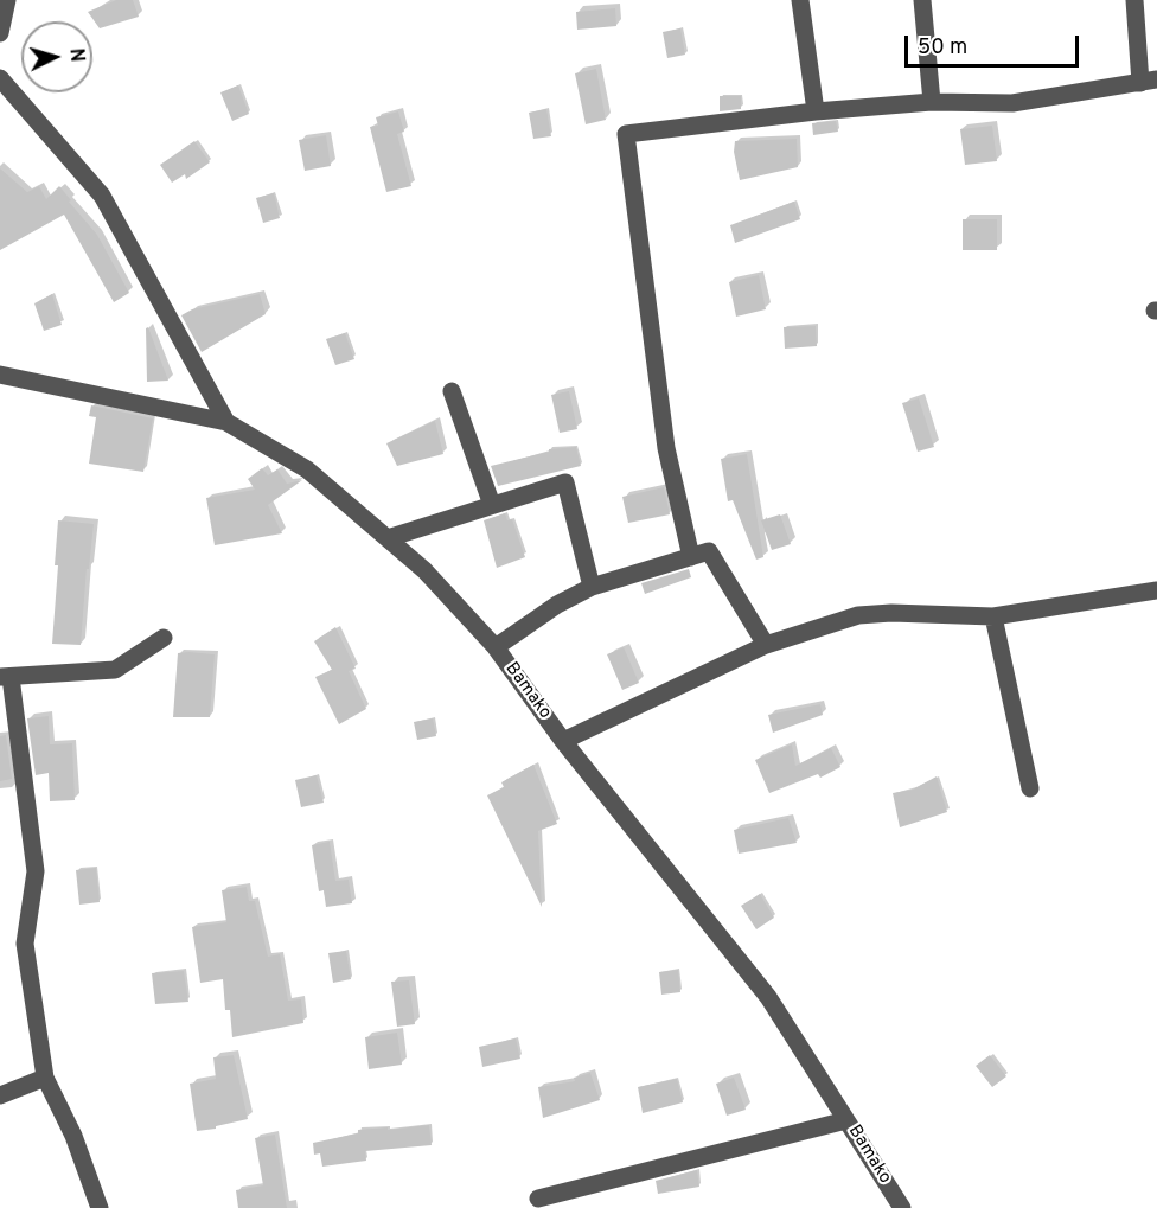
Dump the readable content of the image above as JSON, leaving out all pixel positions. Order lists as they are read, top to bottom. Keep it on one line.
{"streets":{"street":["Bamako"]},"scale_bar":"50 m","north":"right"}
